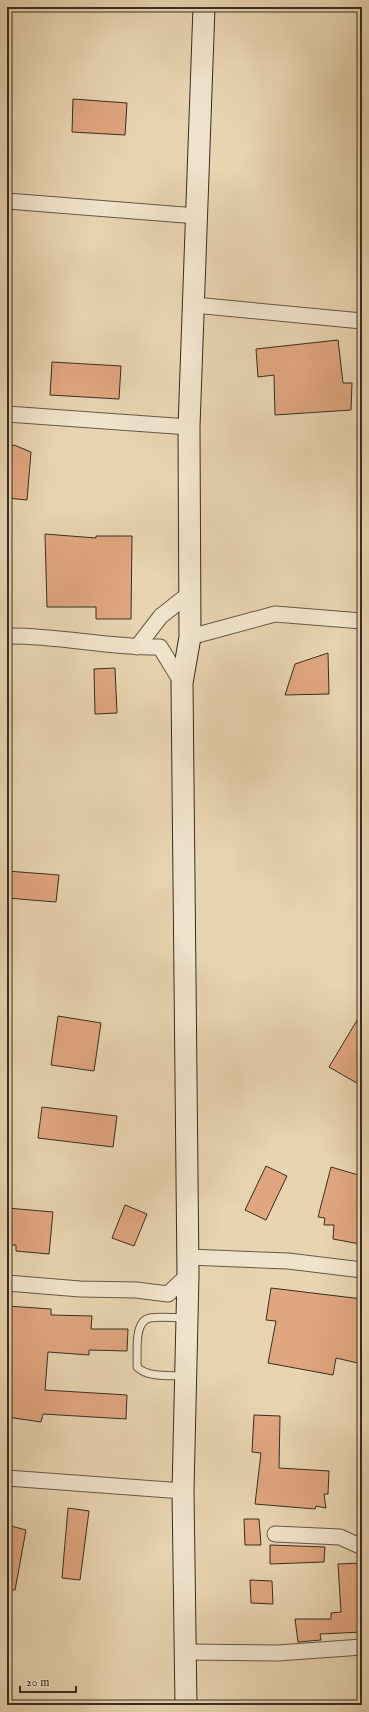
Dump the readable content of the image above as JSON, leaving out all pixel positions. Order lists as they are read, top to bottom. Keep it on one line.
{"scale_bar":"20 m"}
